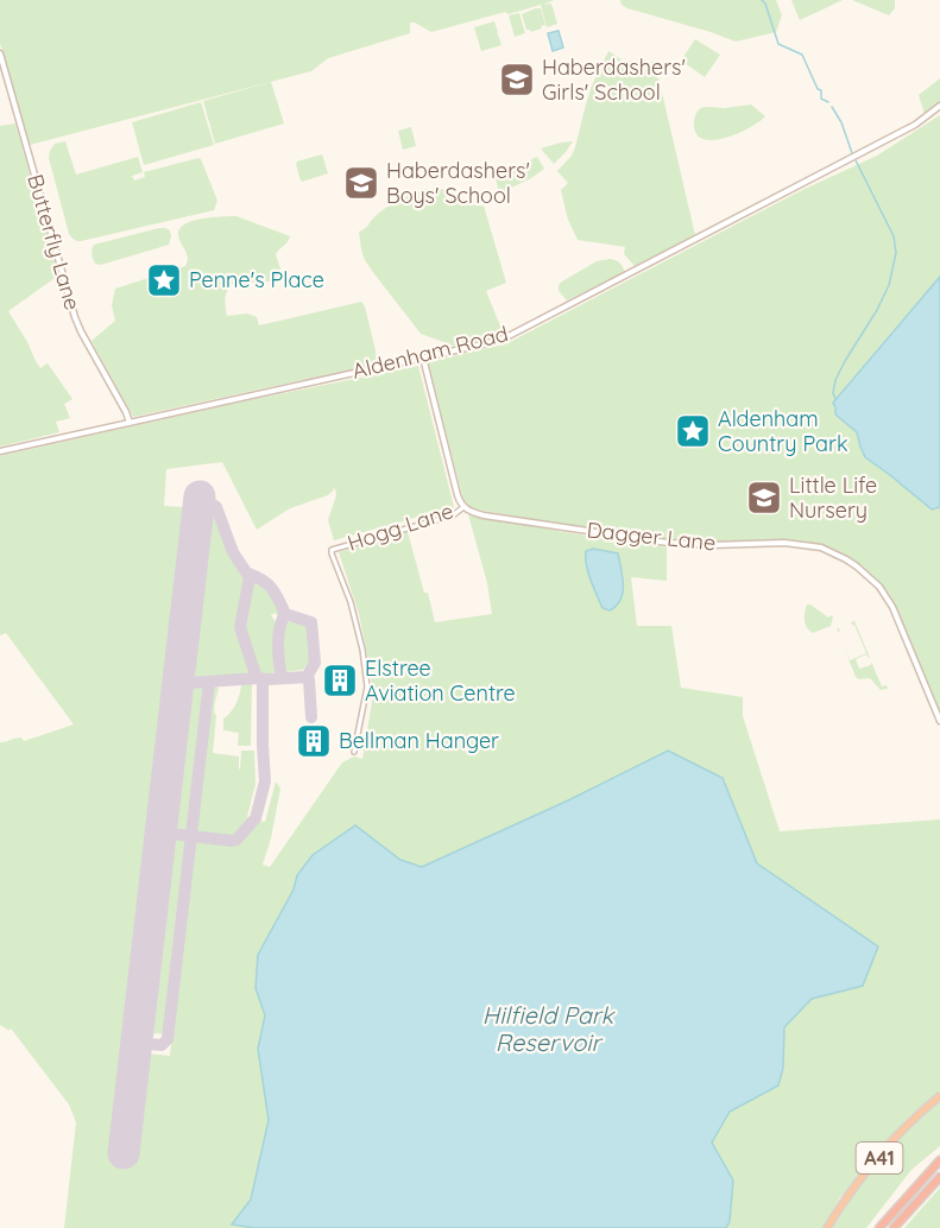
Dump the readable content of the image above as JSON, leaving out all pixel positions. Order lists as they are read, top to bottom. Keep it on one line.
{"streets":{"highway":["A41"],"street":["Butterfly Lane","Aldenham Road","Hogg Lane","Dagger Lane"]},"crossings":[["Butterfly Lane","Aldenham Road"],["Hogg Lane","Dagger Lane"]],"water":["Hilfield Park Reservoir"],"places":{"school or university":["Haberdashers' Girls' School","Haberdashers' Boys' School","Little Life Nursery"],"place":["Penne's Place","Aldenham Country Park"],"building":["Elstree Aviation Centre","Bellman Hanger"]}}
